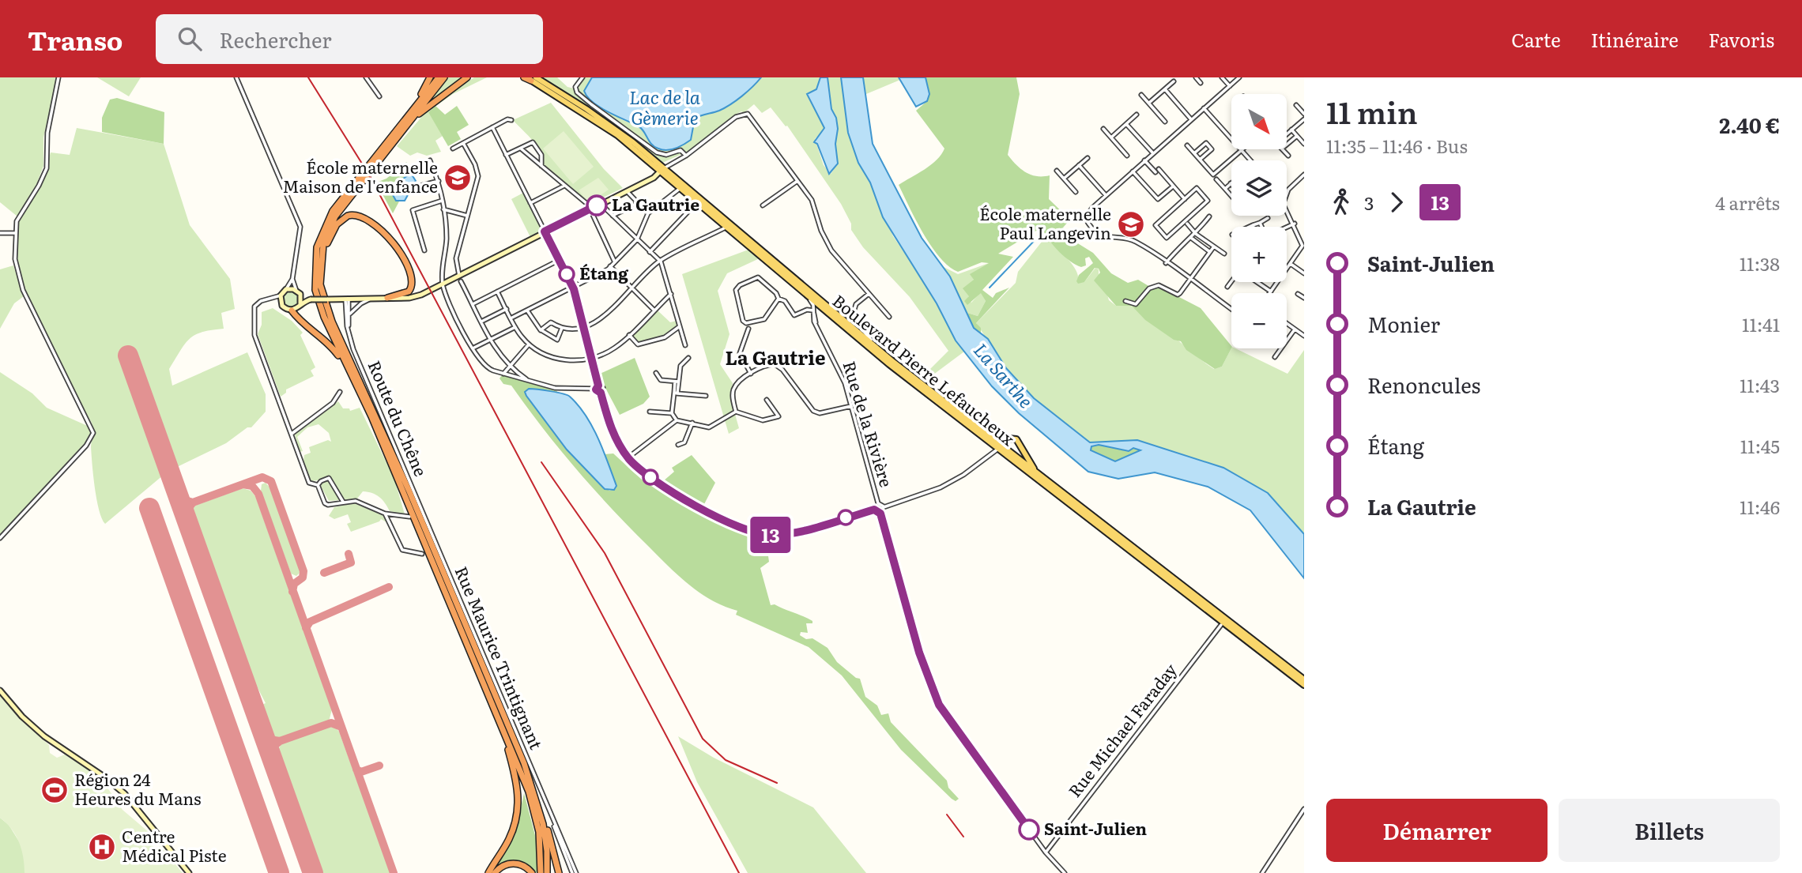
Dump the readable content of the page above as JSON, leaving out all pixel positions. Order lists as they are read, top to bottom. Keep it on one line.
{"streets":{"main road":["Boulevard Pierre Lefaucheux"],"street":["Route du Chêne","Rue de la Rivière","Rue Maurice Trintignant","Rue Michael Faraday"]},"crossings":[["Boulevard Pierre Lefaucheux","Rue de la Rivière"],["Route du Chêne","Rue Maurice Trintignant"]],"districts":["La Gautrie"],"water":["Lac de la Gèmerie","La Sarthe"],"places":{"school or university":["École maternelle Maison de l'enfance","École maternelle Paul Langevin"],"other":["La Gautrie","Étang","Saint-Julien"],"sports":["Région 24 Heures du Mans"],"hospital":["Centre Médical Piste"]},"lines":["bus line 13"],"north":"bottom right","page":{"header":"Transo","search":"Rechercher","nav":["Carte","Itinéraire","Favoris"],"on_map":"13","heading":["11 min","11:35 – 11:46 · Bus","2.40 €"],"map_buttons":["+","−"],"legs":["3","13","4 arrêts"],"list":[{"name":"Saint-Julien","value":"11:38"},{"name":"Monier","value":"11:41"},{"name":"Renoncules","value":"11:43"},{"name":"Étang","value":"11:45"},{"name":"La Gautrie","value":"11:46"}],"buttons":["Démarrer","Billets"]}}
